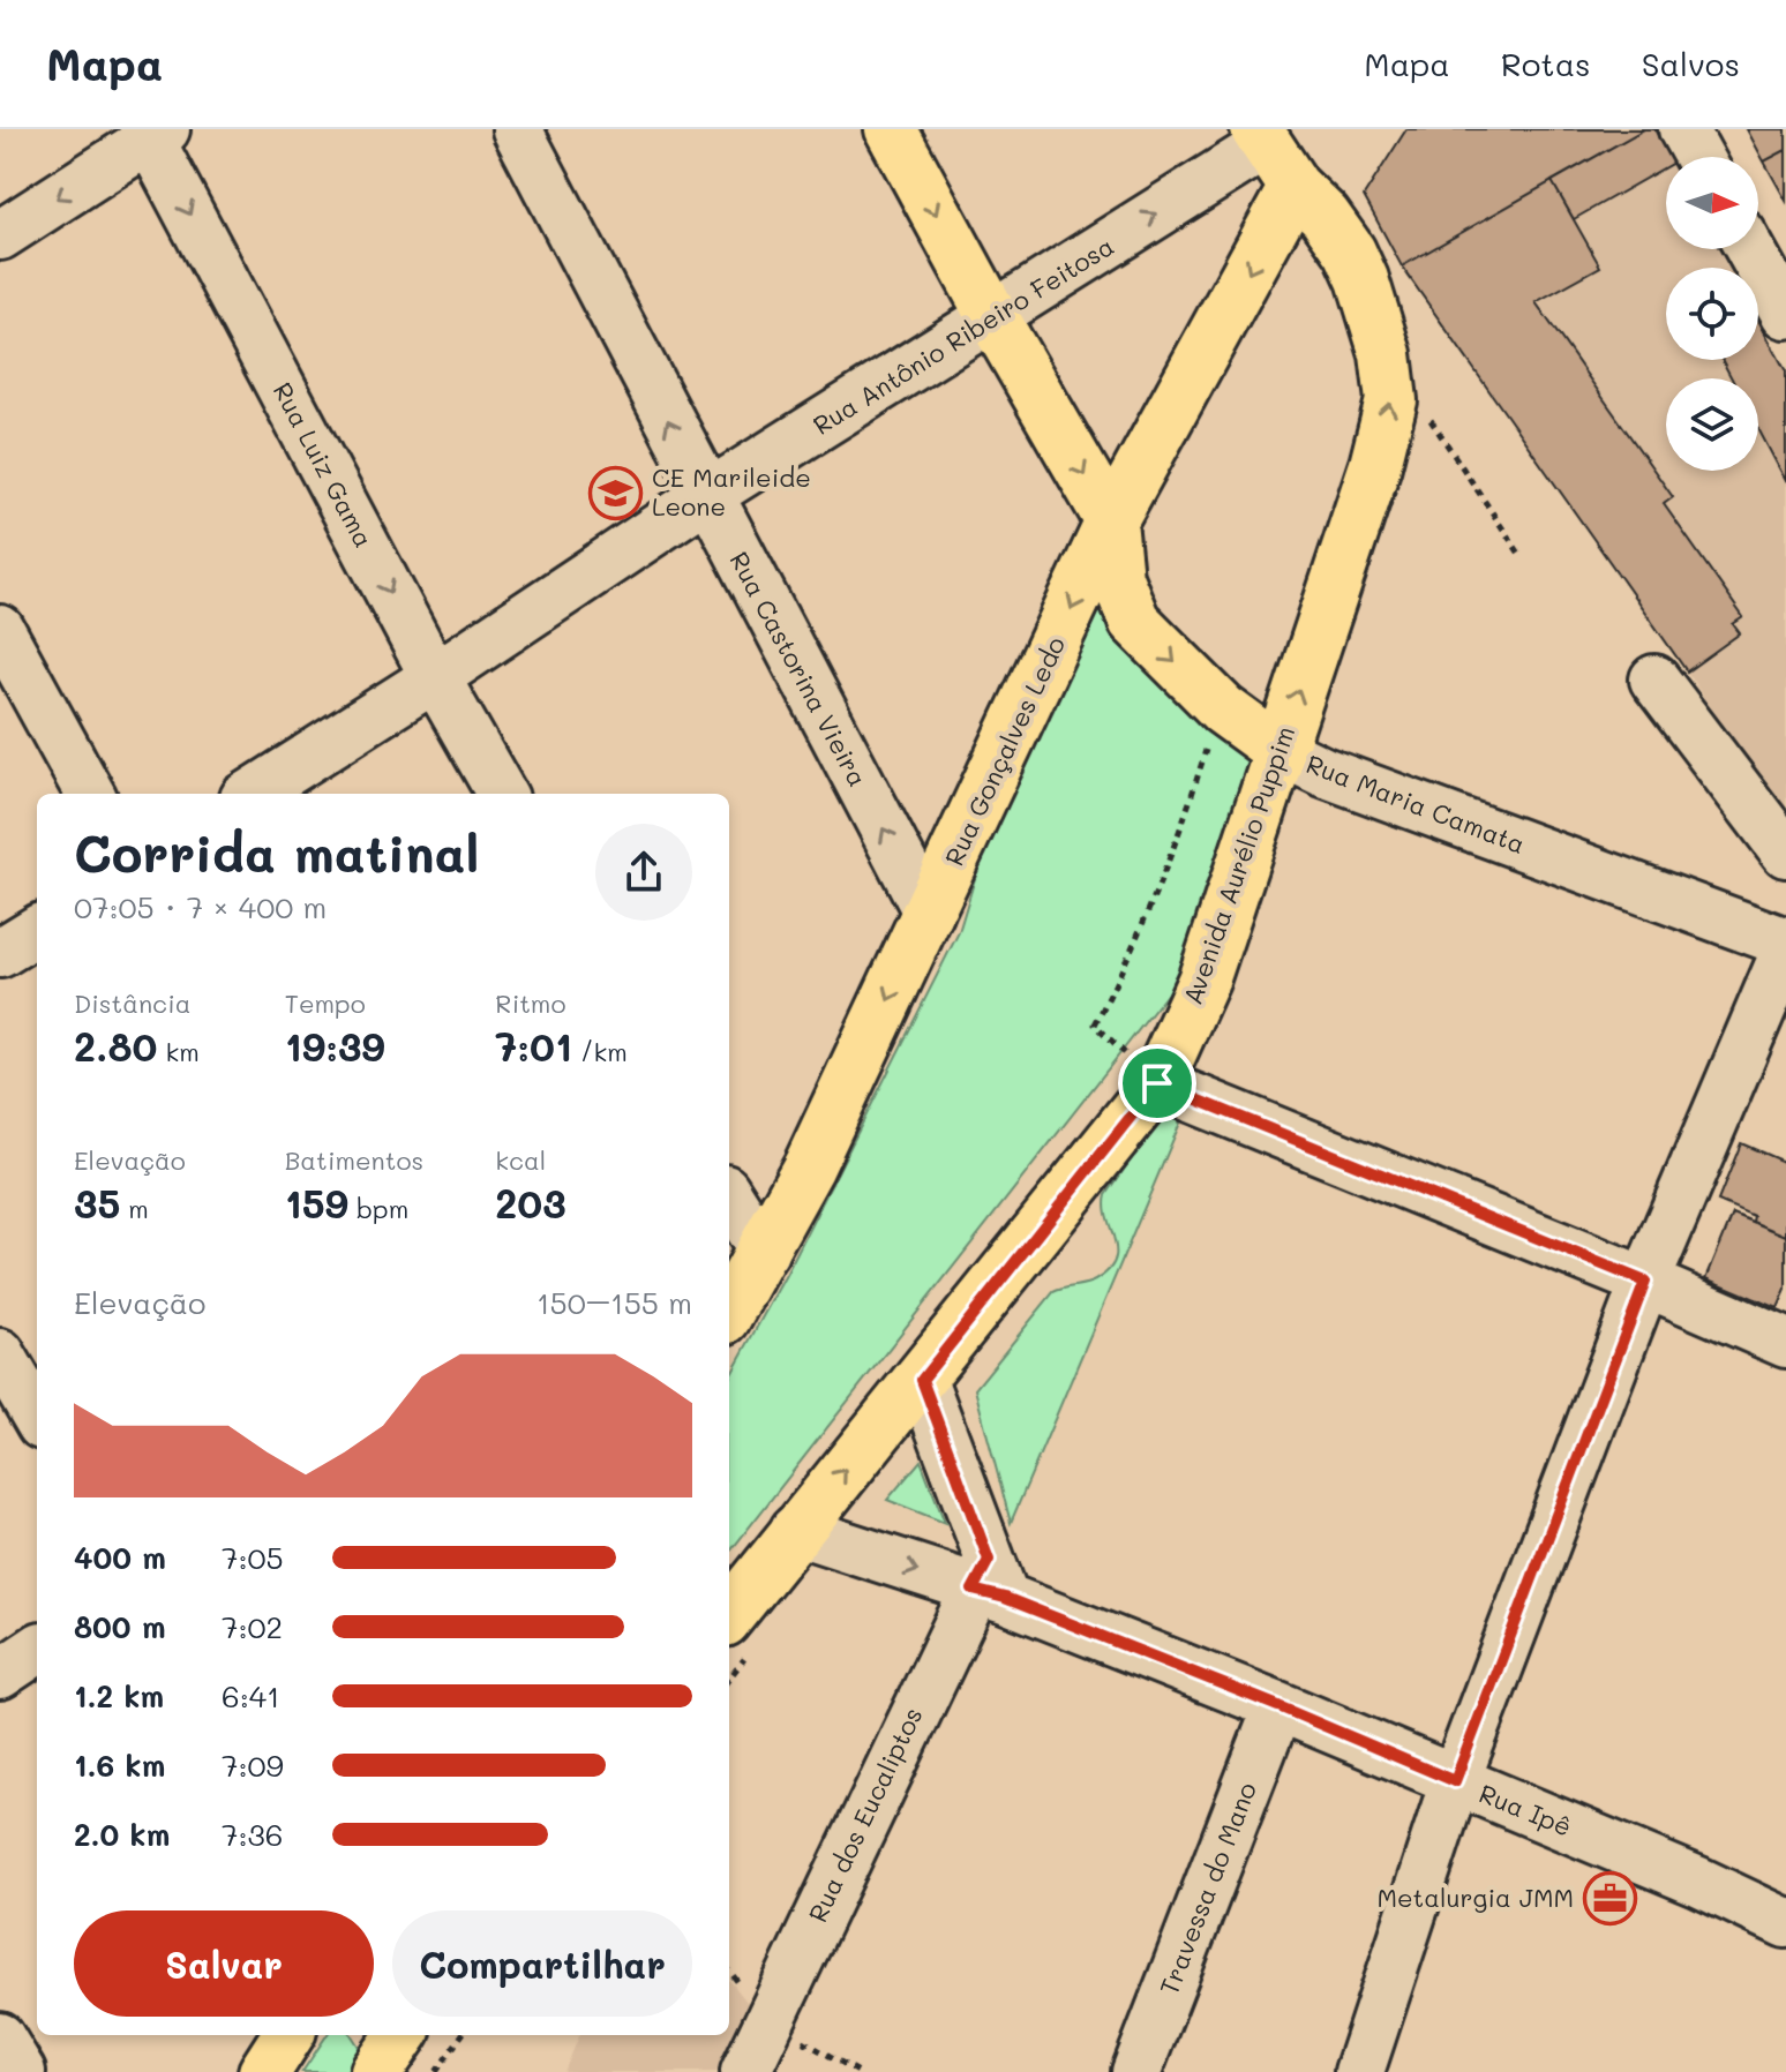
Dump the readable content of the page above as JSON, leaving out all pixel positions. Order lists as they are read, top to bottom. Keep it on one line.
{"streets":{"main road":["Rua Gonçalves Ledo","Rua Maria Camata","Avenida Aurélio Puppim"],"street":["Rua Antônio Ribeiro Feitosa","Rua Luiz Gama","Rua Castorina Vieira","Rua Ipê","Rua dos Eucaliptos","Travessa do Mano"]},"crossings":[["Rua Antônio Ribeiro Feitosa","Rua Luiz Gama"],["Rua Antônio Ribeiro Feitosa","Rua Castorina Vieira"],["Rua Antônio Ribeiro Feitosa","Rua Maria Camata"],["Rua Antônio Ribeiro Feitosa","Avenida Aurélio Puppim"],["Rua Castorina Vieira","Rua Gonçalves Ledo"],["Rua Gonçalves Ledo","Rua Maria Camata"],["Rua Gonçalves Ledo","Avenida Aurélio Puppim"],["Rua Maria Camata","Avenida Aurélio Puppim"],["Avenida Aurélio Puppim","Rua Ipê"],["Rua Ipê","Rua dos Eucaliptos"],["Rua Ipê","Travessa do Mano"]],"one_way":["Rua Castorina Vieira","Rua Gonçalves Ledo","Rua Maria Camata","Avenida Aurélio Puppim"],"places":{"school or university":["CE Marileide Leone"],"office":["Metalurgia JMM"]},"north":"right","page":{"header":"Mapa","nav":["Mapa","Rotas","Salvos"],"heading":["Corrida matinal","07:05 · 7 × 400 m"],"stats":[["Distância","2.80 km"],["Tempo","19:39"],["Ritmo","7:01 /km"],["Elevação","35 m"],["Batimentos","159 bpm"],["kcal","203"]],"chart":["Elevação","150–155 m"],"list":[{"name":"400 m","note":"7:05"},{"name":"800 m","note":"7:02"},{"name":"1.2 km","note":"6:41"},{"name":"1.6 km","note":"7:09"},{"name":"2.0 km","note":"7:36"}],"buttons":["Salvar","Compartilhar"]}}
